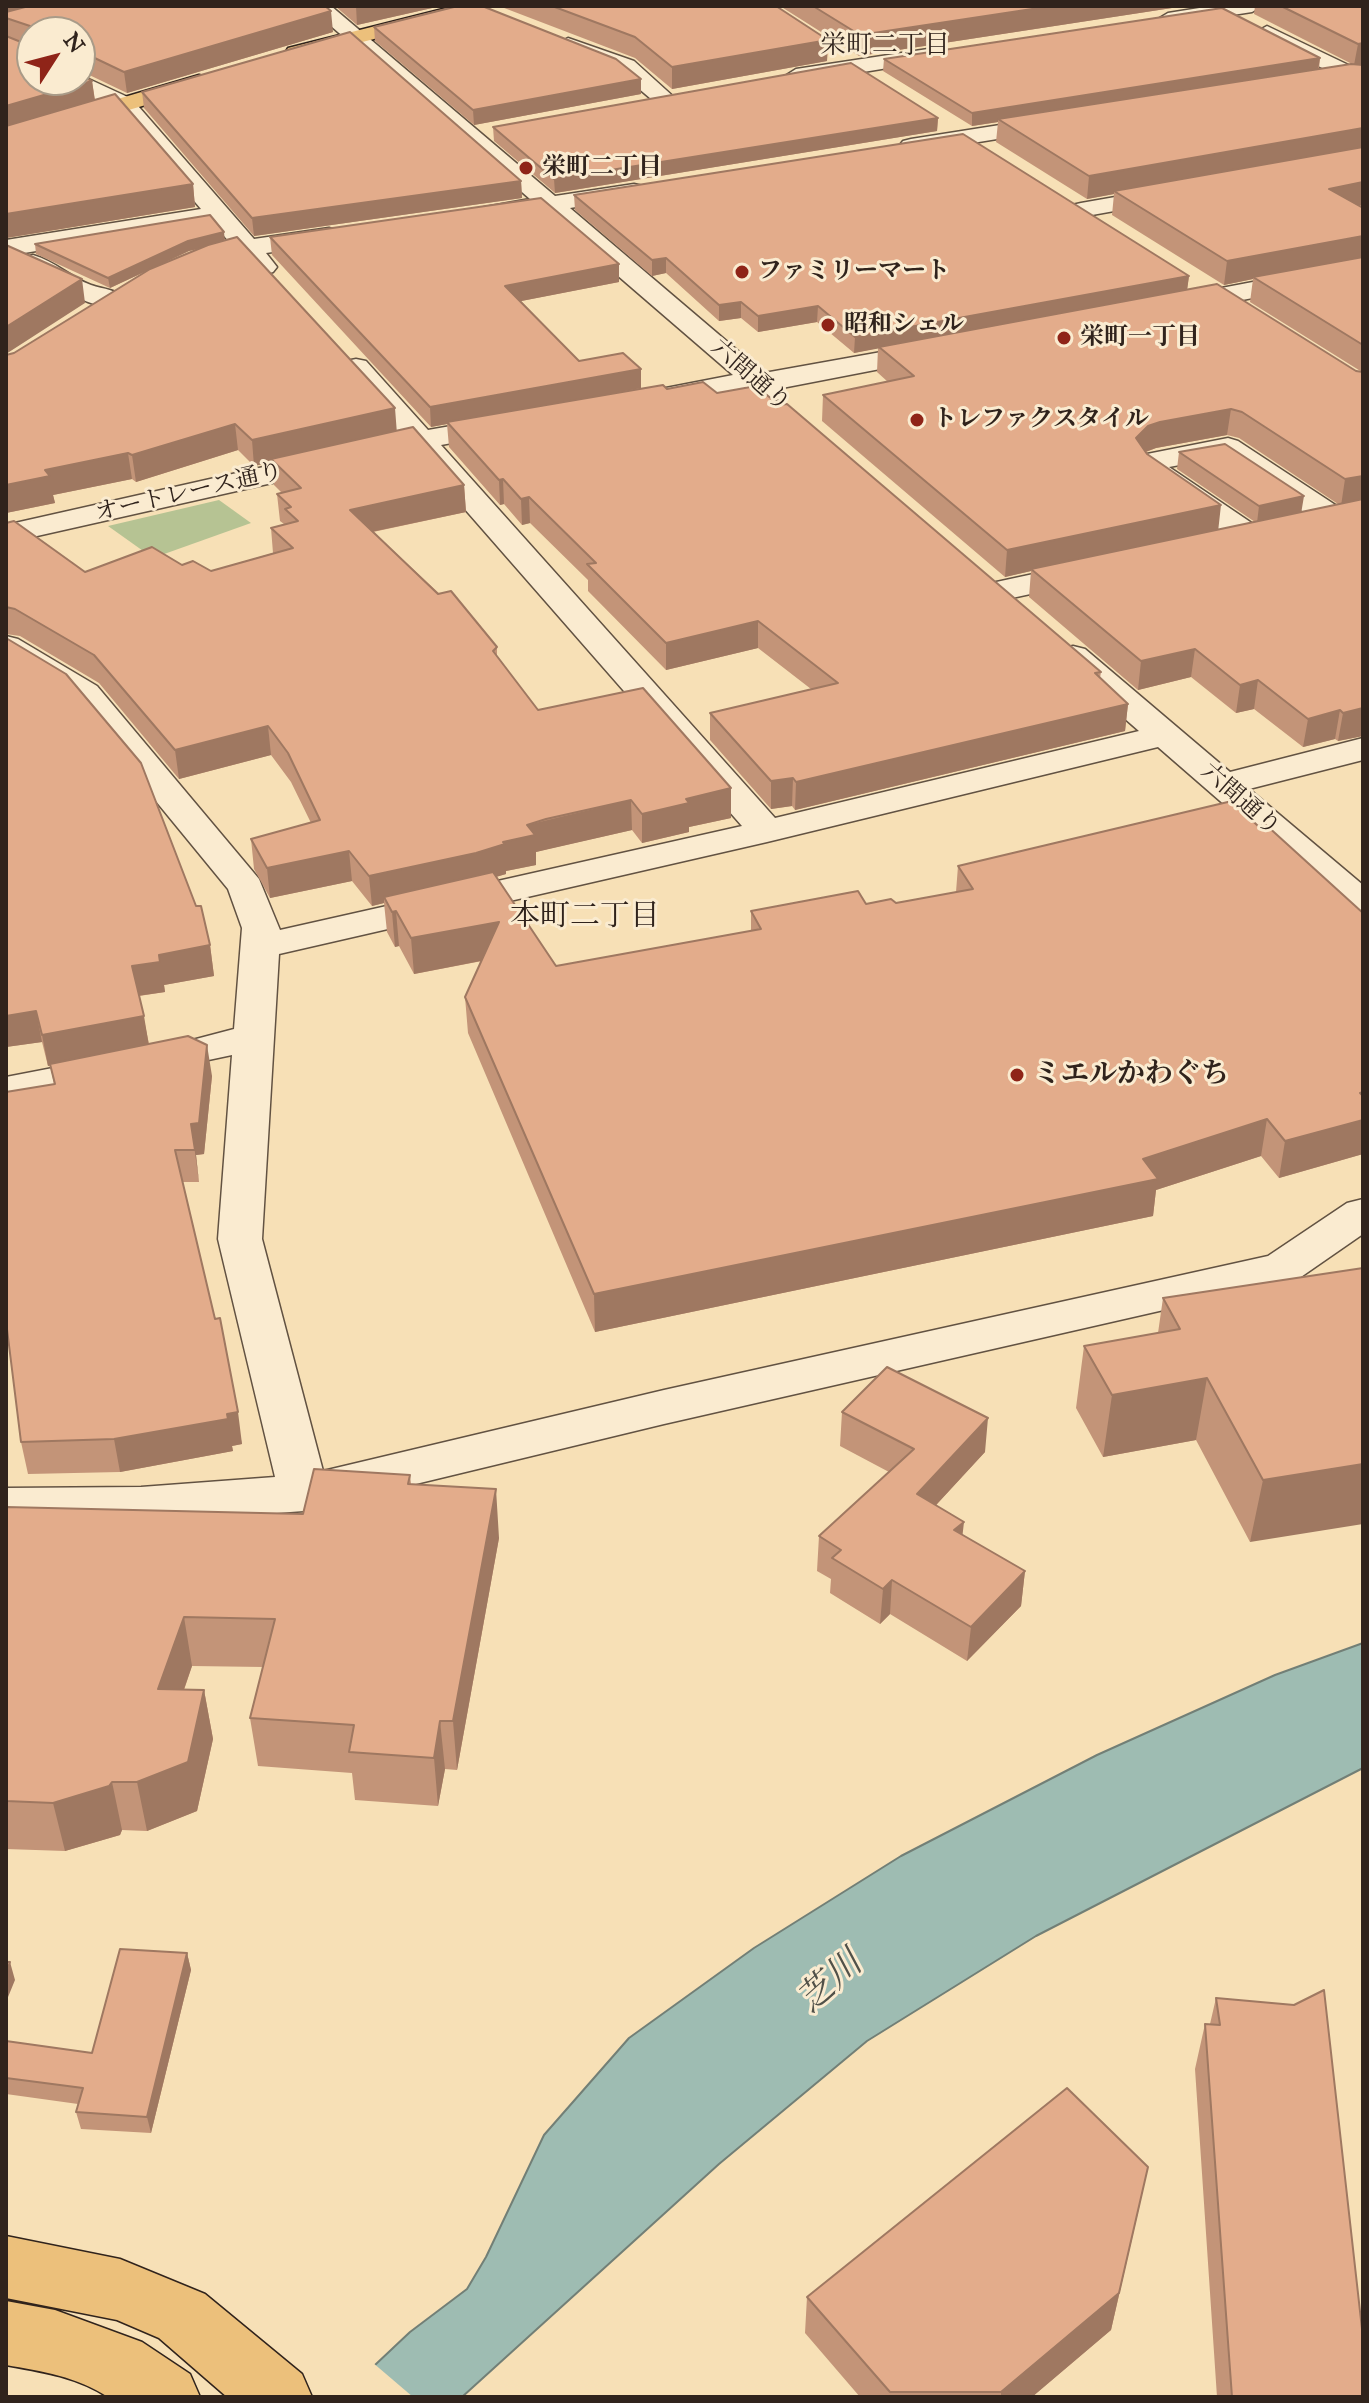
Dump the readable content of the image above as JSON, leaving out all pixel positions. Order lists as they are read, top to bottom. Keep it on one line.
{"streets":{"street":["六間通り","オートレース通り"]},"districts":["栄町二丁目","本町二丁目"],"water":["芝川"],"places":["栄町二丁目","ファミリーマート","昭和シェル","栄町一丁目","トレファクスタイル","ミエルかわぐち"],"north":"top right"}
